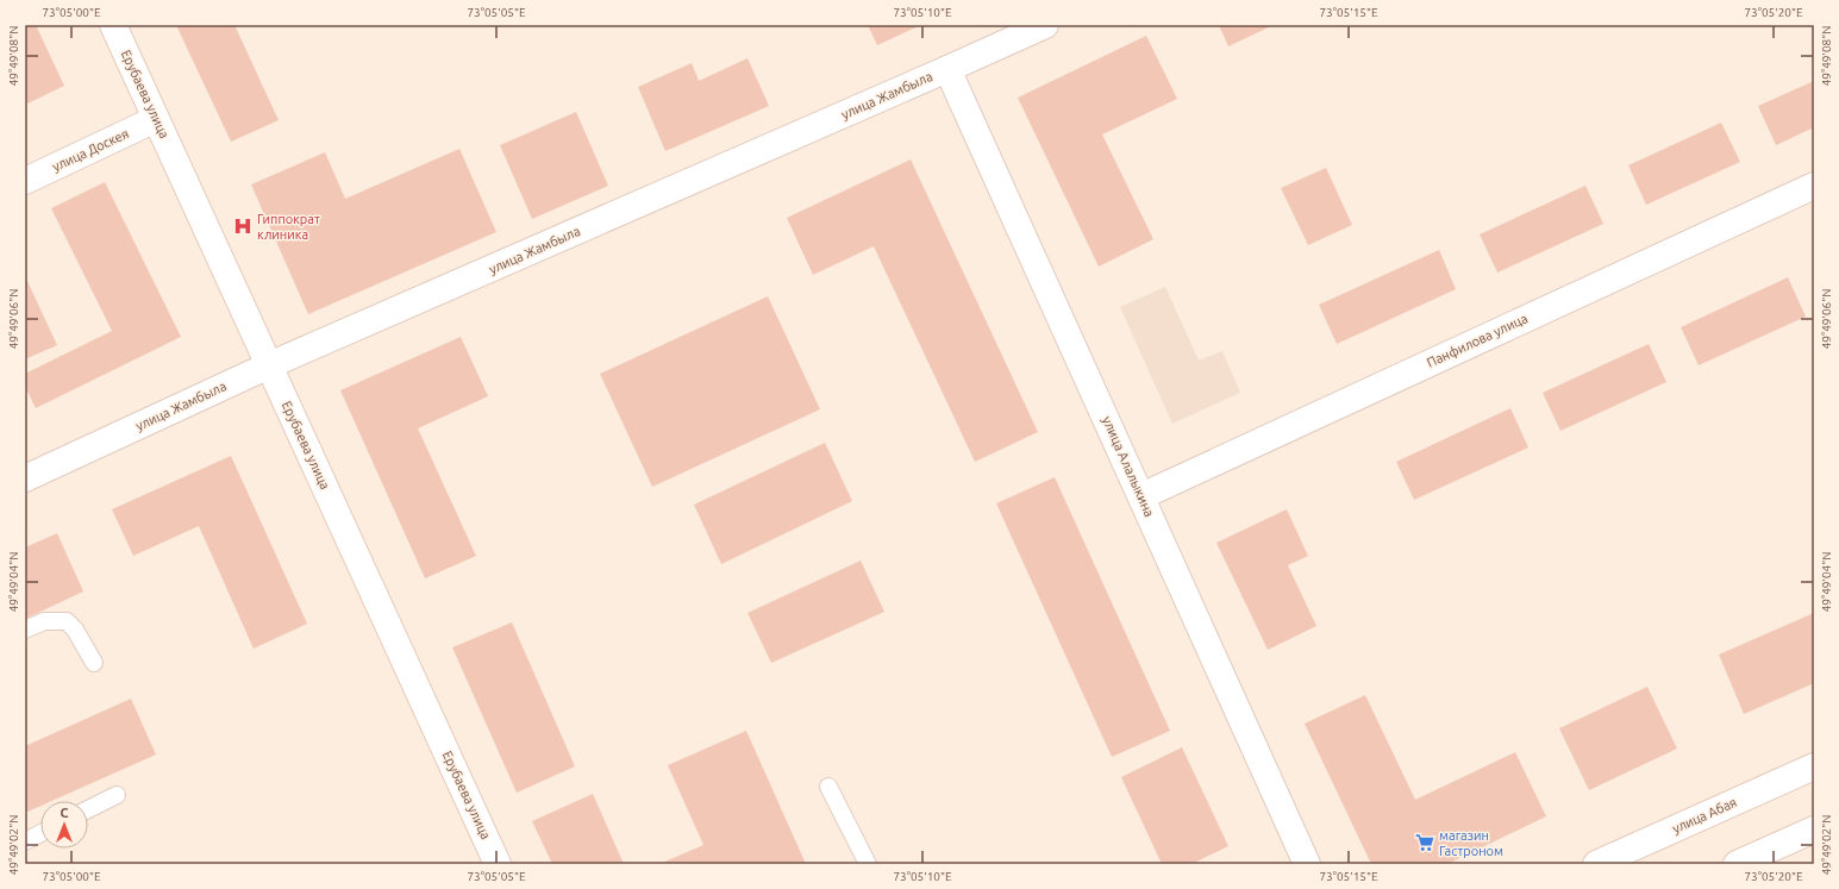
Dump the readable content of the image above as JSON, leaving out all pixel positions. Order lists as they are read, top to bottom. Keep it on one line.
{"streets":{"street":["Ерубаева улица","улица Жамбыла","улица Доскея","Панфилова улица","улица Алалыкина","улица Абая"]},"crossings":[["Ерубаева улица","улица Жамбыла"],["Ерубаева улица","улица Доскея"],["улица Жамбыла","улица Алалыкина"],["Панфилова улица","улица Алалыкина"]],"places":{"hospital":["Гиппократ клиника"],"supermarket":["магазин Гастроном"]},"north":"top","coordinates":["73°05'00\"E","73°05'05\"E","73°05'10\"E","73°05'15\"E","73°05'20\"E","49°49'08\"N","49°49'06\"N","49°49'04\"N","49°49'02\"N"]}
